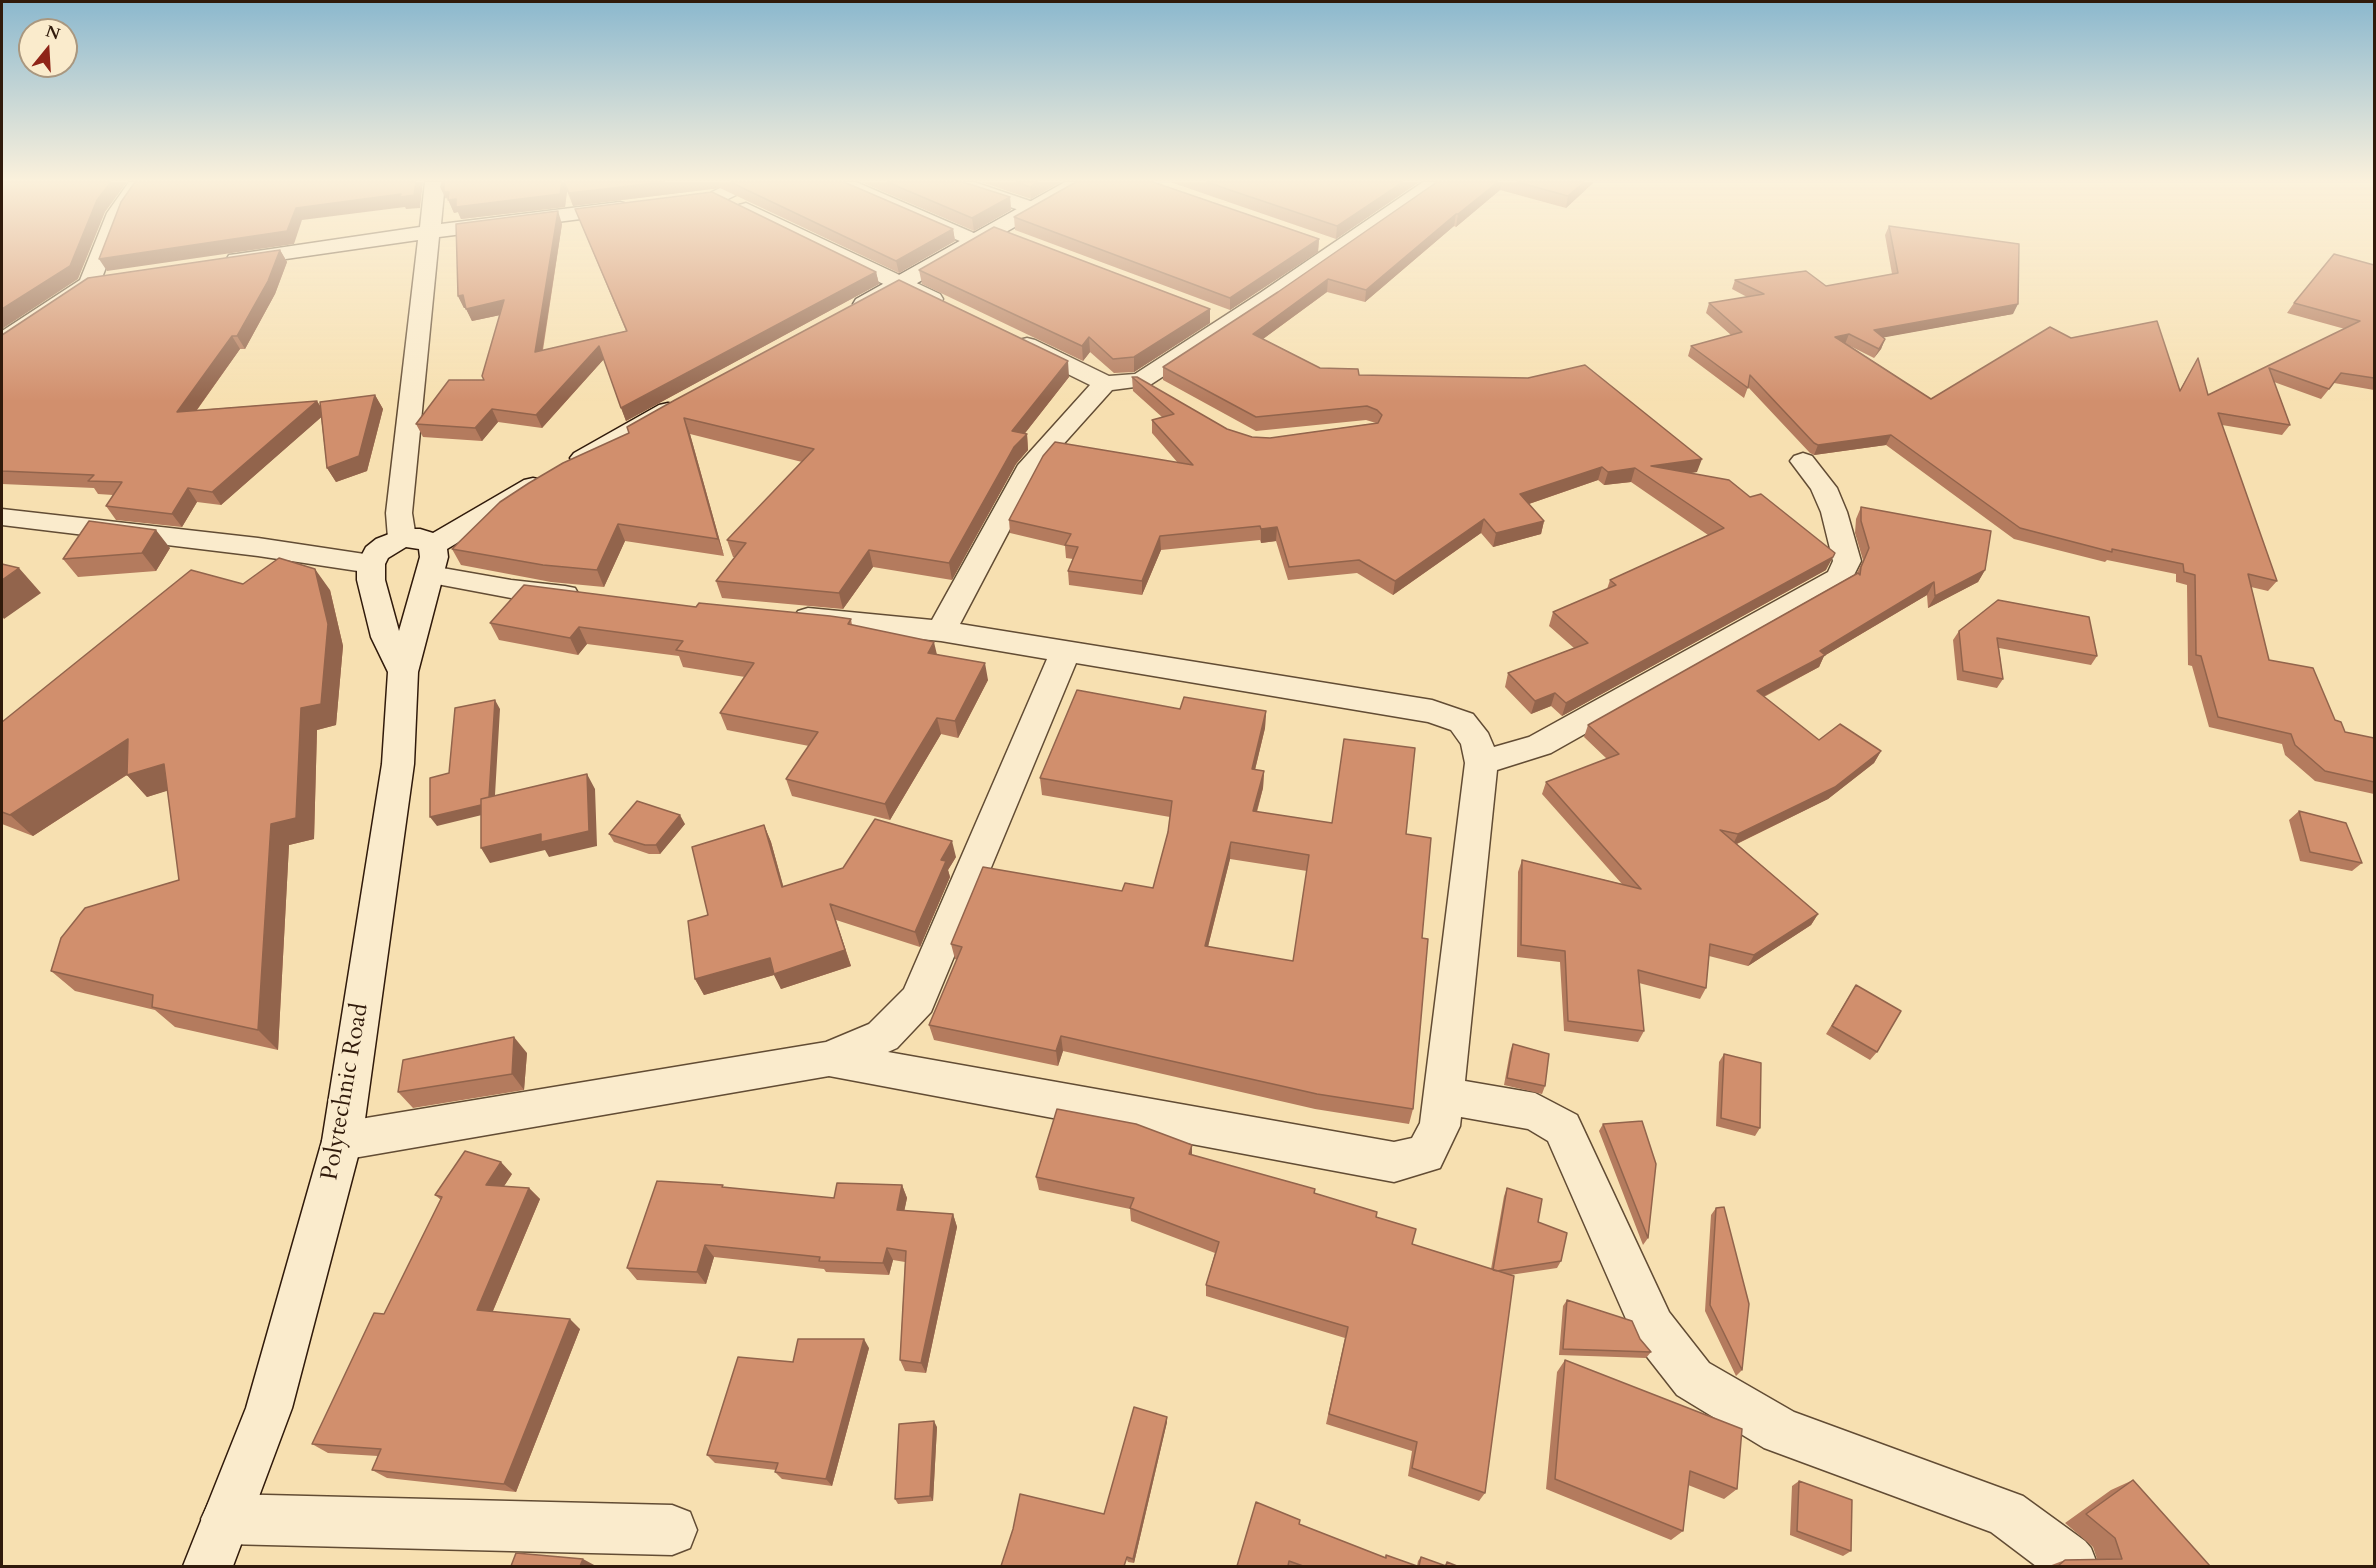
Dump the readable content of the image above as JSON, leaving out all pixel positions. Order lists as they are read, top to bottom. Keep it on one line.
{"streets":{"street":["Polytechnic Road"]},"north":"top"}
